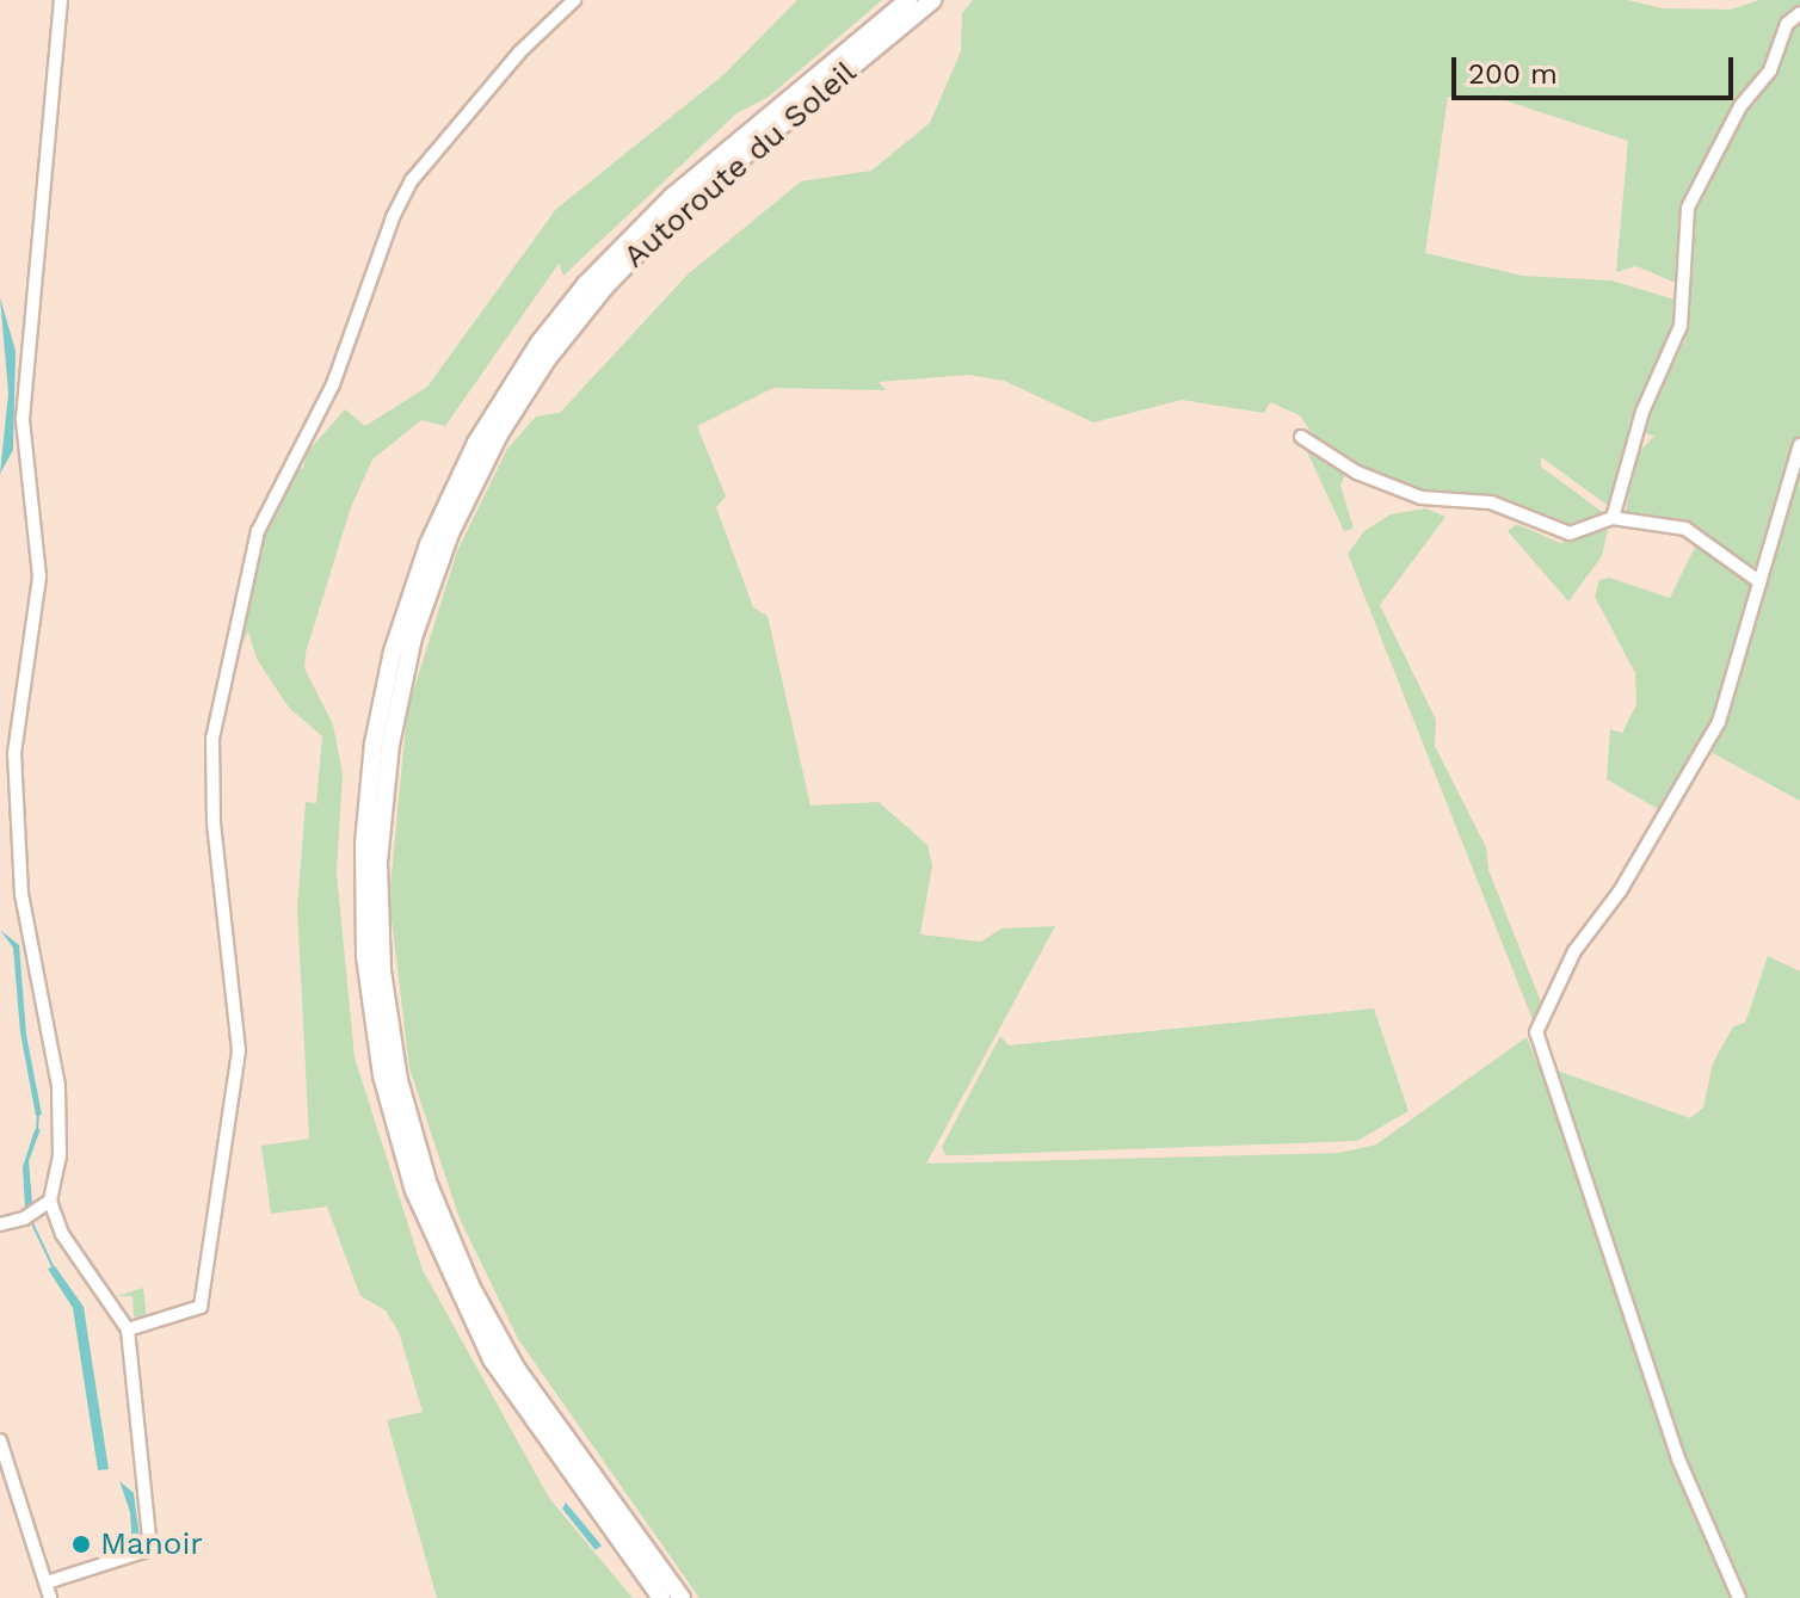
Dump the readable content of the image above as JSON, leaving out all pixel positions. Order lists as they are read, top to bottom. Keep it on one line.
{"streets":{"highway":["Autoroute du Soleil"]},"places":["Manoir"],"scale_bar":"200 m"}
